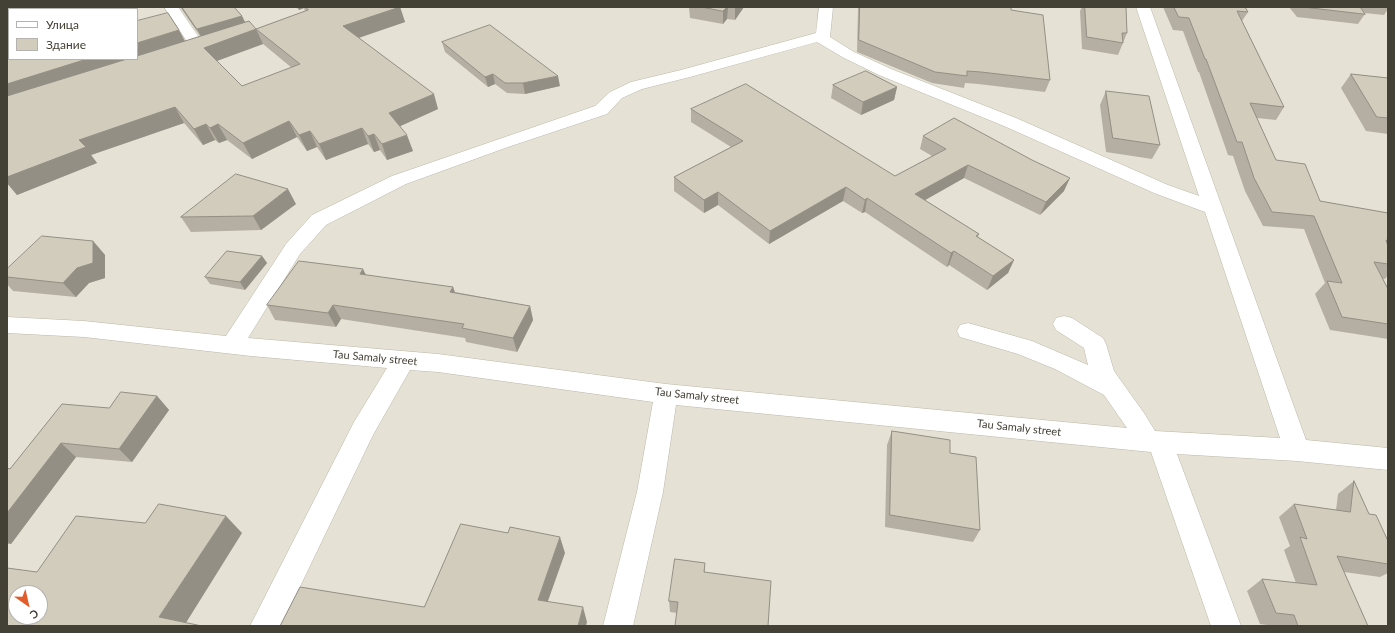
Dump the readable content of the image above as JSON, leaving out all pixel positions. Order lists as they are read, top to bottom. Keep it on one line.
{"streets":{"street":["Tau Samaly street"]},"legend":["Улица","Здание"],"north":"bottom right"}
